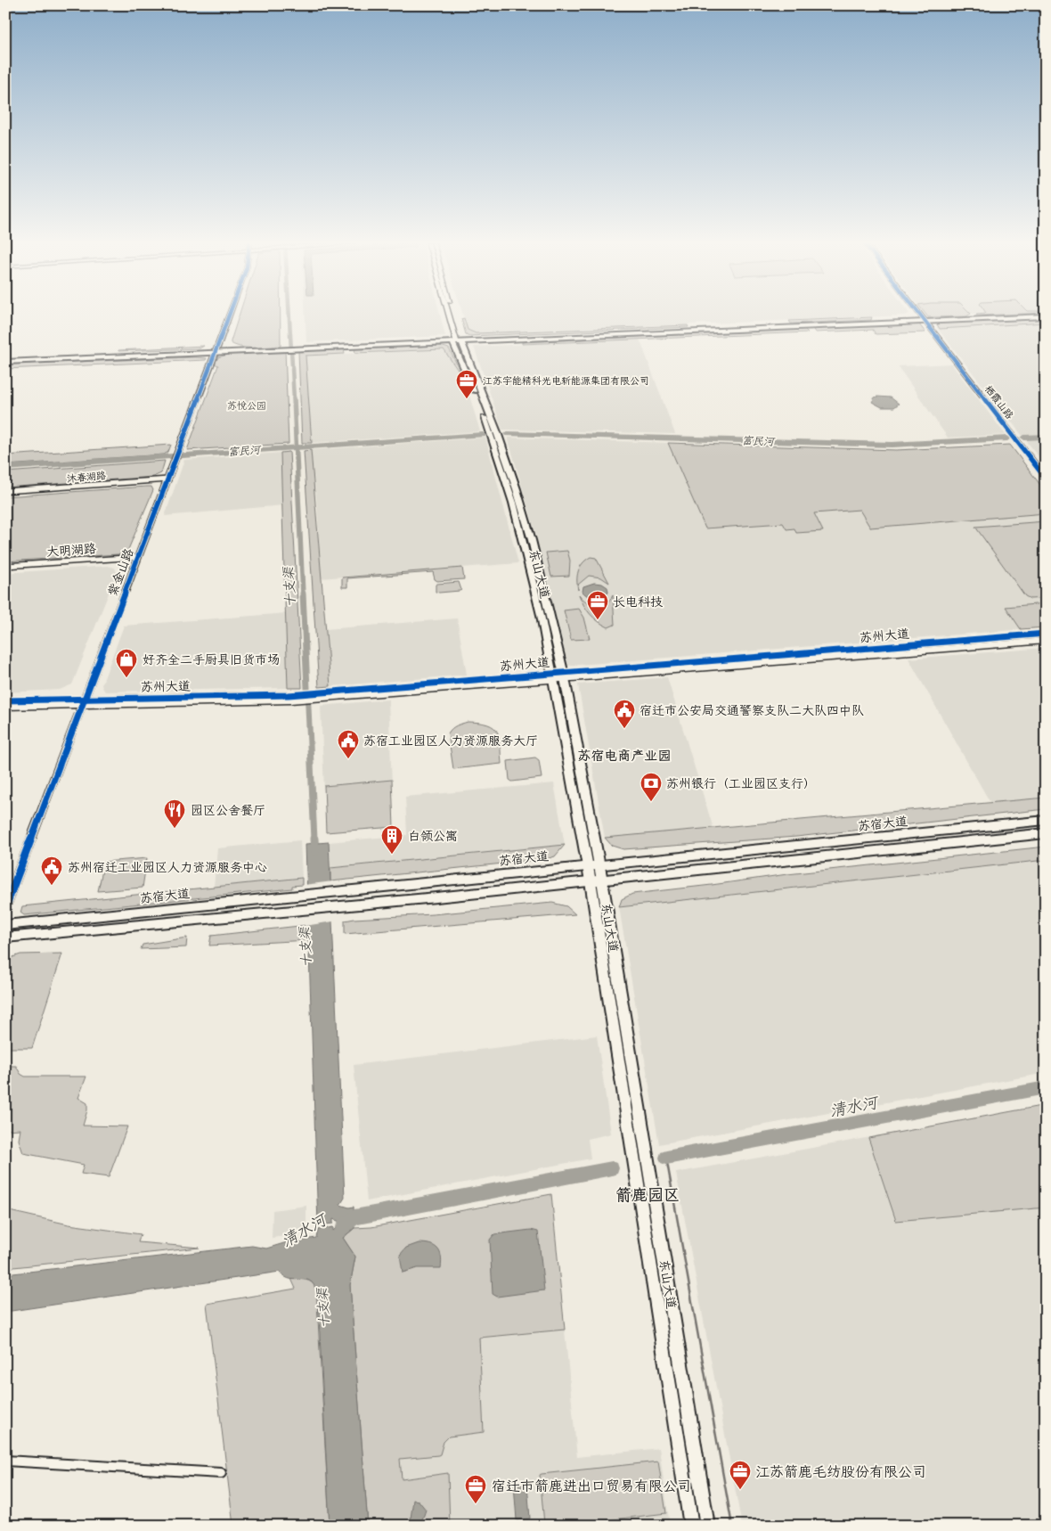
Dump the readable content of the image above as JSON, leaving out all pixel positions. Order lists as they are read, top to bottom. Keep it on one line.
{"streets":{"main road":["东山大道","苏宿大道"],"street":["栖霞山路","沐春湖路","大明湖路","紫金山路","苏州大道"]},"crossings":[["沐春湖路","紫金山路"],["大明湖路","紫金山路"],["紫金山路","苏州大道"],["东山大道","苏州大道"],["东山大道","苏宿大道"]],"districts":["苏宿电商产业园","箭鹿园区"],"water":["富民河","十支渠","清水河"],"parks":["苏悦公园"],"places":{"office":["江苏宇能精科光电新能源集团有限公司","长电科技","江苏箭鹿毛纺股份有限公司","宿迁市箭鹿进出口贸易有限公司"],"shop":["好齐全二手厨具旧货市场"],"public building":["宿迁市公安局交通警察支队二大队四中队","苏宿工业园区人力资源服务大厅","苏州宿迁工业园区人力资源服务中心"],"bank":["苏州银行（工业园区支行）"],"restaurant":["园区公舍餐厅"],"building":["白领公寓"]}}
